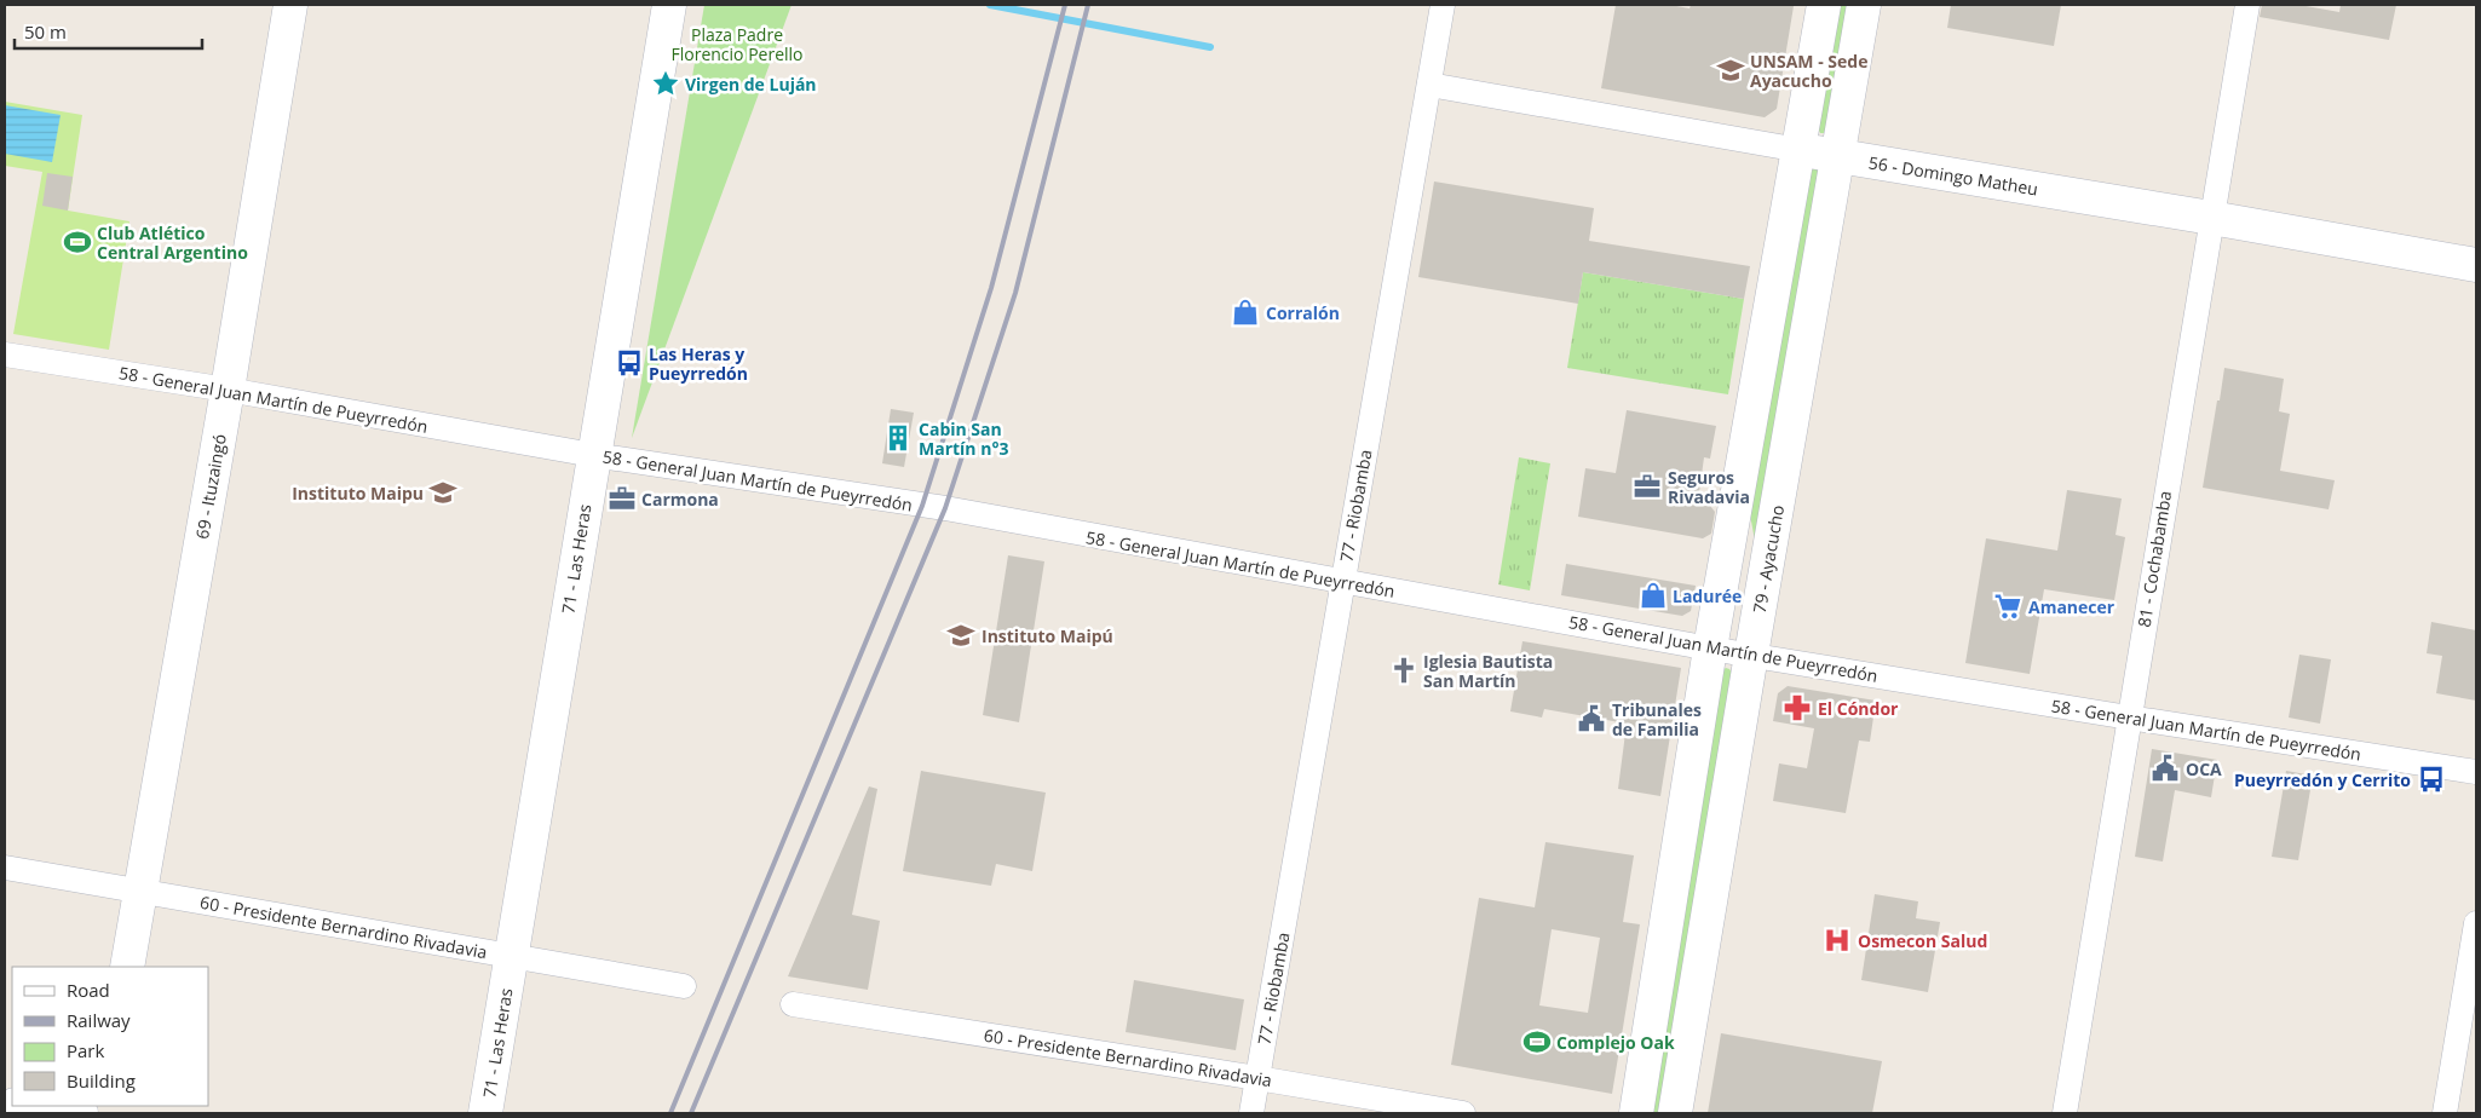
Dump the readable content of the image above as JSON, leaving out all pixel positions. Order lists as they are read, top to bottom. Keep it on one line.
{"streets":{"street":["56 - Domingo Matheu","58 - General Juan Martín de Pueyrredón","69 - Ituzaingó","77 - Riobamba","71 - Las Heras","79 - Ayacucho","81 - Cochabamba","60 - Presidente Bernardino Rivadavia"]},"crossings":[["56 - Domingo Matheu","77 - Riobamba"],["56 - Domingo Matheu","79 - Ayacucho"],["56 - Domingo Matheu","81 - Cochabamba"],["58 - General Juan Martín de Pueyrredón","69 - Ituzaingó"],["58 - General Juan Martín de Pueyrredón","77 - Riobamba"],["58 - General Juan Martín de Pueyrredón","71 - Las Heras"],["58 - General Juan Martín de Pueyrredón","79 - Ayacucho"],["58 - General Juan Martín de Pueyrredón","81 - Cochabamba"],["69 - Ituzaingó","60 - Presidente Bernardino Rivadavia"],["77 - Riobamba","60 - Presidente Bernardino Rivadavia"],["71 - Las Heras","60 - Presidente Bernardino Rivadavia"]],"parks":["Plaza Padre Florencio Perello"],"places":{"school or university":["UNSAM - Sede Ayacucho","Instituto Maipu","Instituto Maipú"],"place":["Virgen de Luján"],"sports":["Club Atlético Central Argentino","Complejo Oak"],"shop":["Corralón","Ladurée"],"bus stop":["Las Heras y Pueyrredón","Pueyrredón y Cerrito"],"building":["Cabin San Martín n°3"],"office":["Seguros Rivadavia","Carmona"],"supermarket":["Amanecer"],"church":["Iglesia Bautista San Martín"],"pharmacy":["El Cóndor"],"public building":["Tribunales de Familia","OCA"],"hospital":["Osmecon Salud"]},"legend":["Road","Railway","Park","Building"],"scale_bar":"50 m"}
